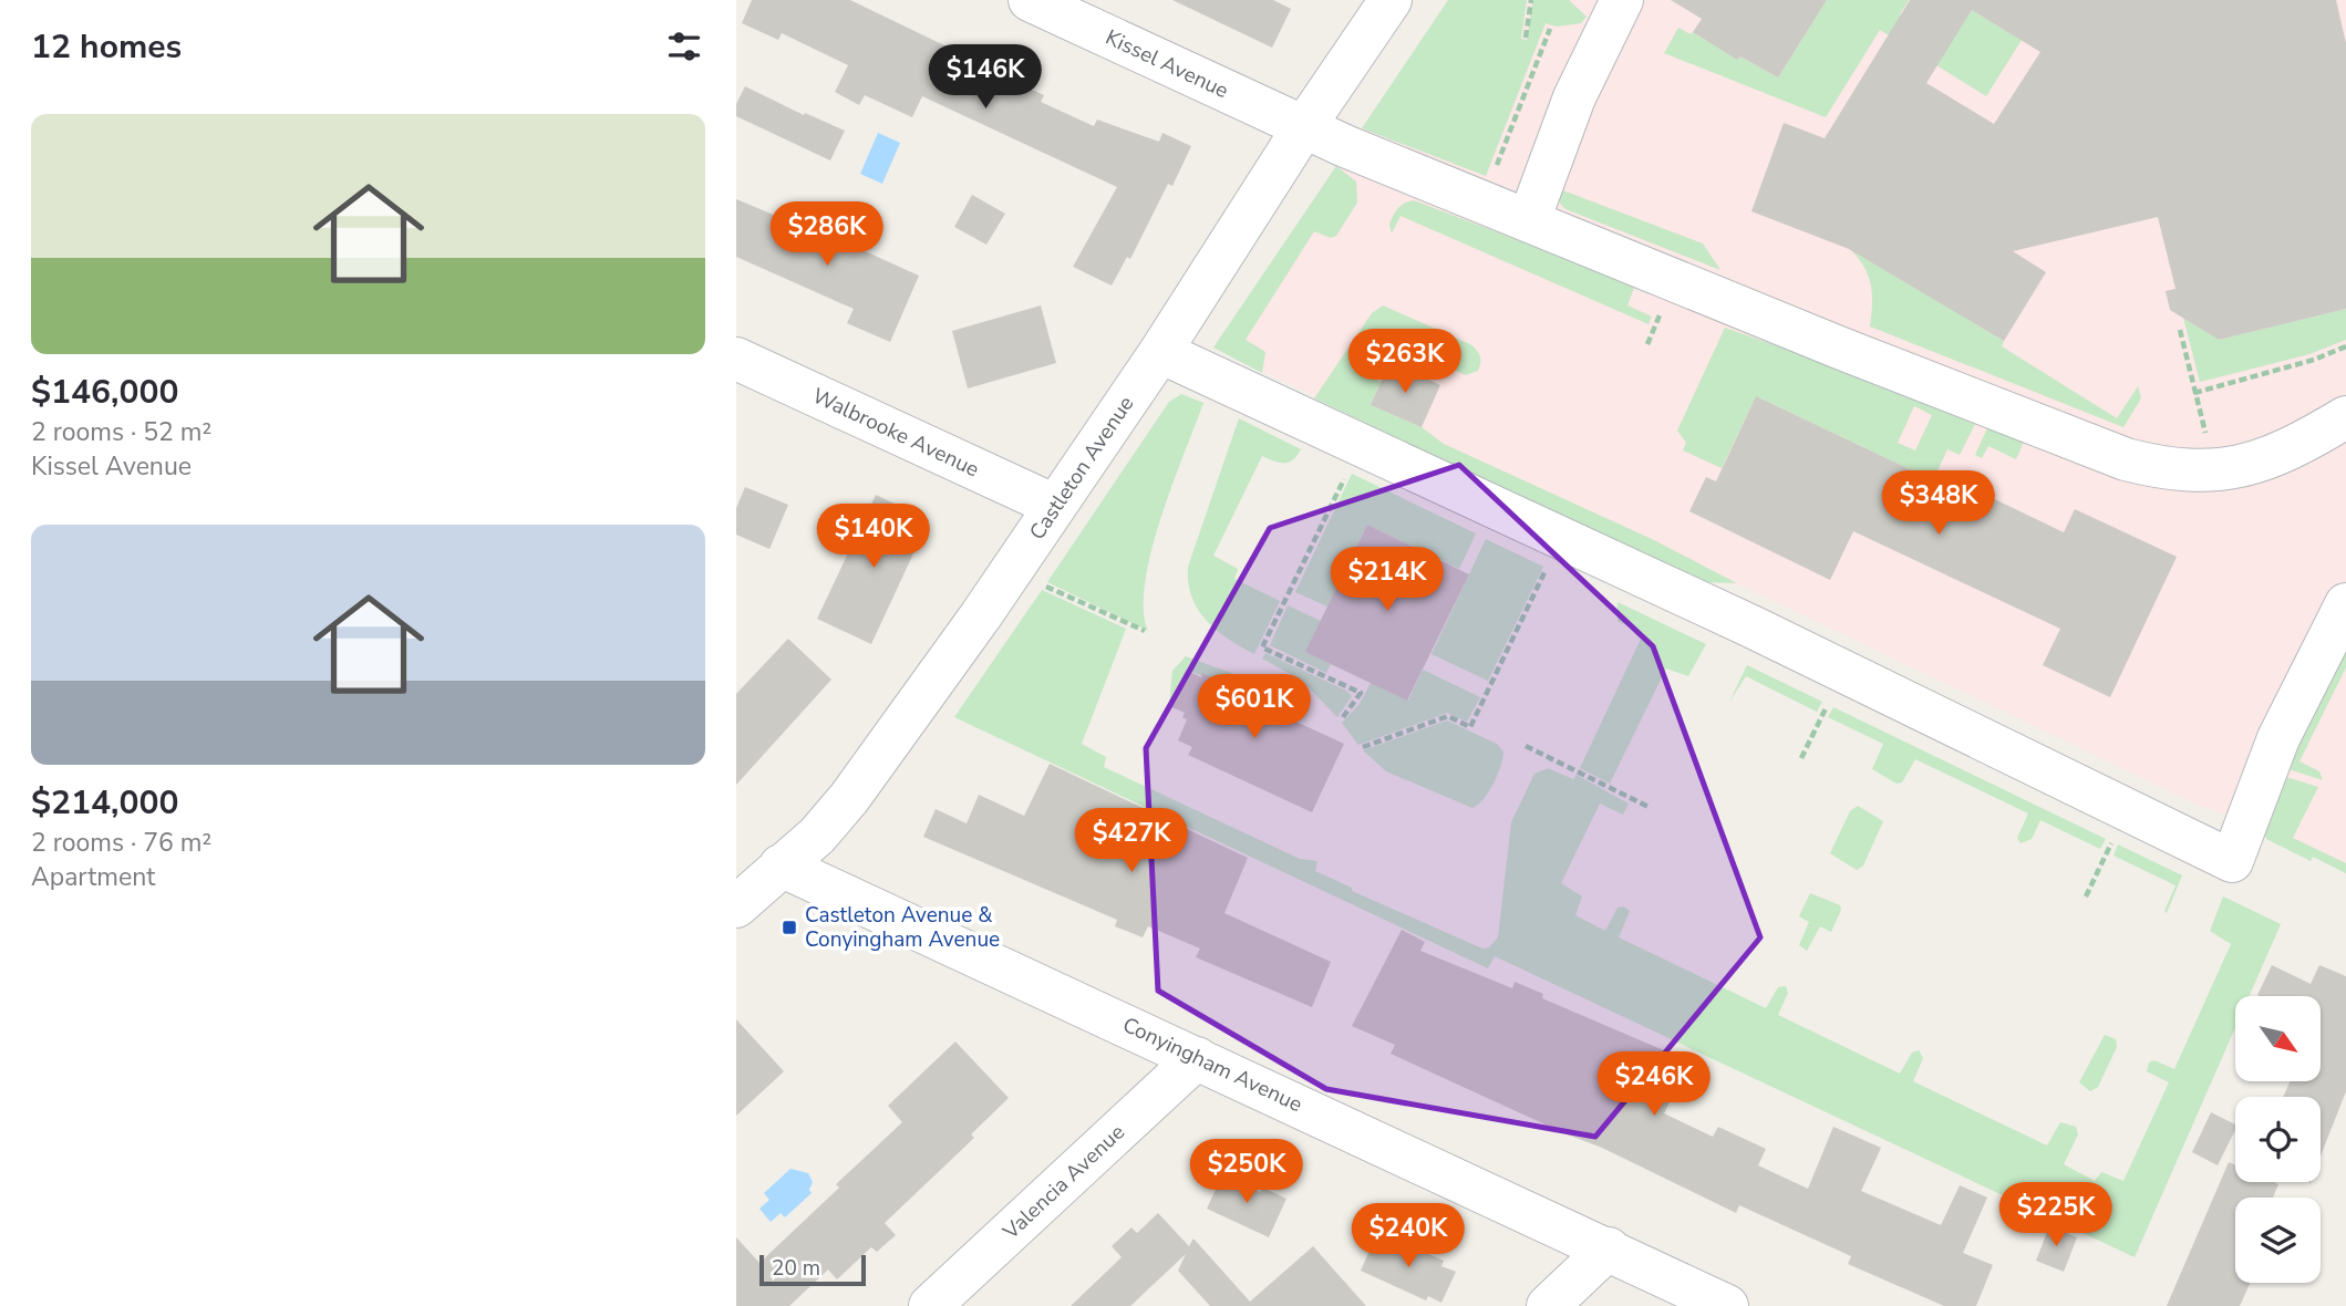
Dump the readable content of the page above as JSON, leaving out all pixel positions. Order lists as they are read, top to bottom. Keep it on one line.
{"streets":{"street":["Kissel Avenue","Walbrooke Avenue","Castleton Avenue","Conyingham Avenue","Valencia Avenue"]},"crossings":[["Kissel Avenue","Castleton Avenue"],["Walbrooke Avenue","Castleton Avenue"],["Castleton Avenue","Conyingham Avenue"],["Conyingham Avenue","Valencia Avenue"]],"places":{"transit":["Castleton Avenue & Conyingham Avenue"]},"scale_bar":"20 m","north":"bottom right","page":{"heading":"12 homes","price":["$146K","$286K","$263K","$348K","$140K","$214K","$601K","$427K","$246K","$250K","$225K","$240K"],"list":[{"name":"$146,000","note":"2 rooms · 52 m² · Kissel Avenue"},{"name":"$214,000","note":"2 rooms · 76 m² · Apartment"}],"scale":"20 m"}}
